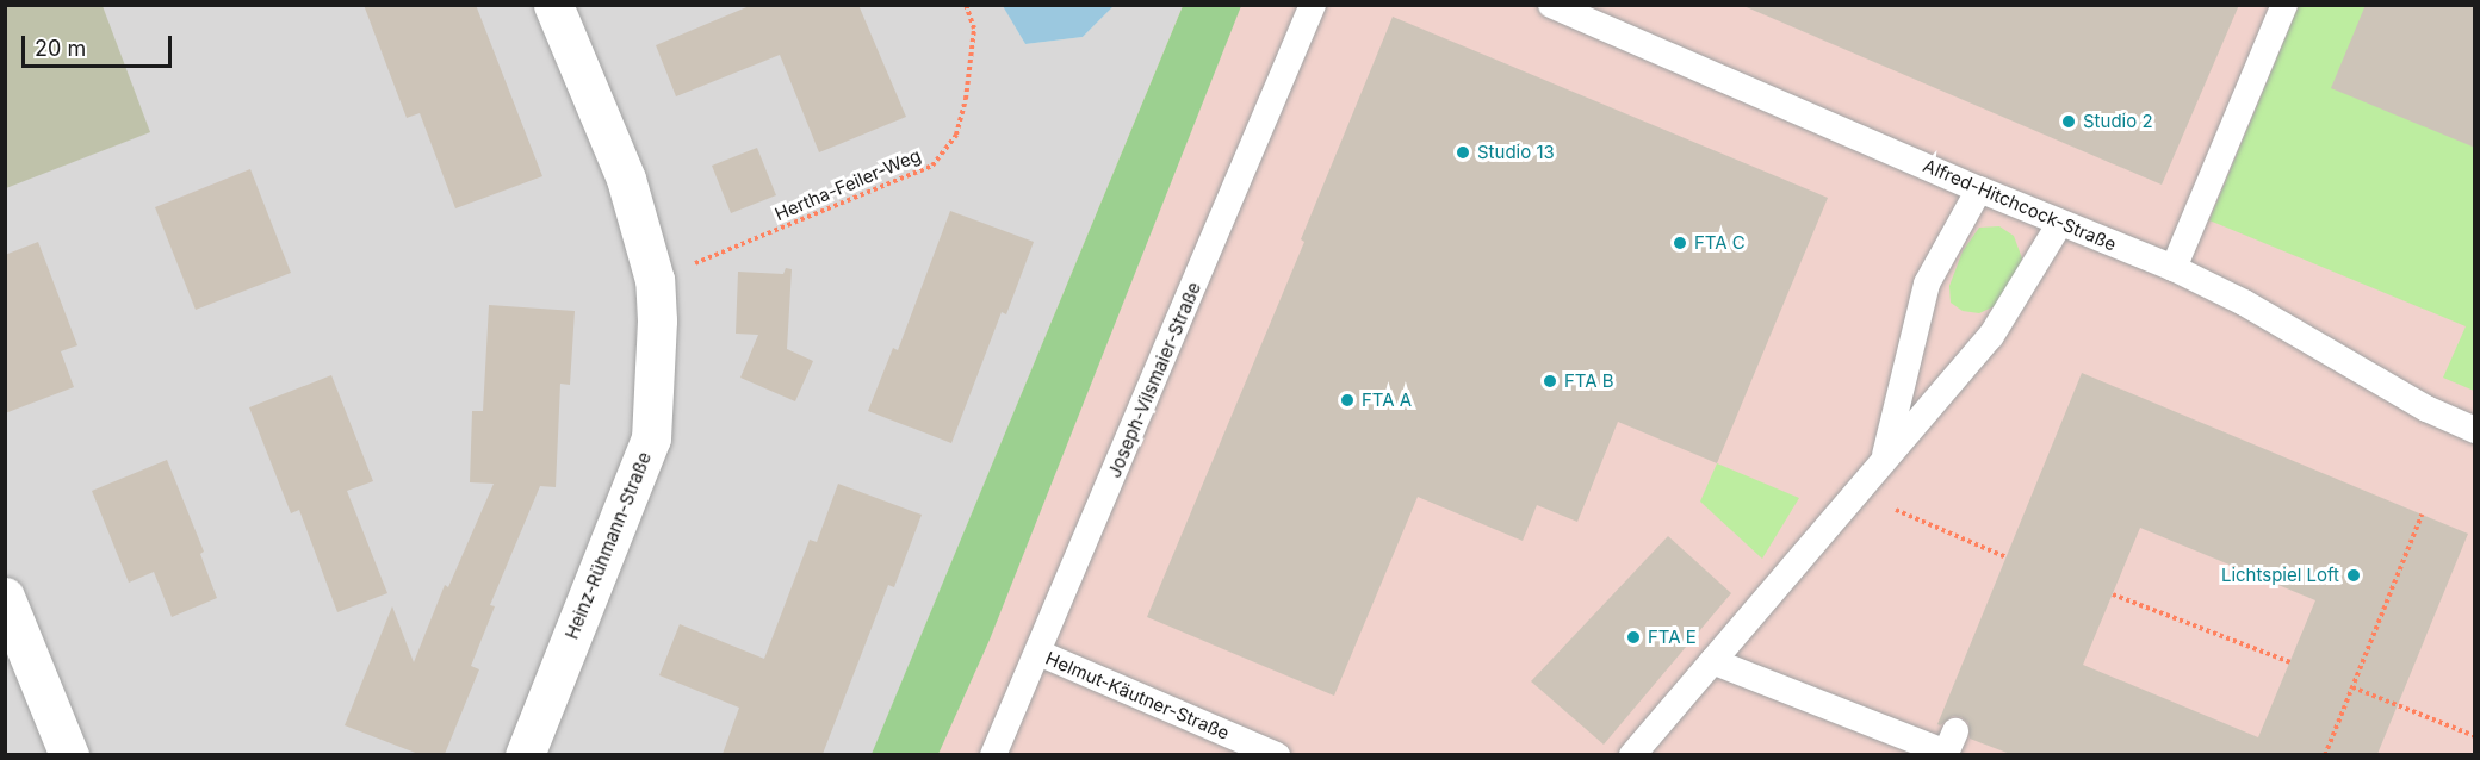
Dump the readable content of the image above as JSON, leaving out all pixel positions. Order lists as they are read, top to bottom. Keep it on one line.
{"streets":{"street":["Heinz-Rühmann-Straße"],"lane":["Alfred-Hitchcock-Straße","Joseph-Vilsmaier-Straße","Helmut-Käutner-Straße"],"path":["Hertha-Feiler-Weg"]},"crossings":[["Hertha-Feiler-Weg","Heinz-Rühmann-Straße"],["Joseph-Vilsmaier-Straße","Helmut-Käutner-Straße"]],"places":["Studio 2","Studio 13","FTA C","FTA B","FTA A","Lichtspiel Loft","FTA E"],"scale_bar":"20 m"}
